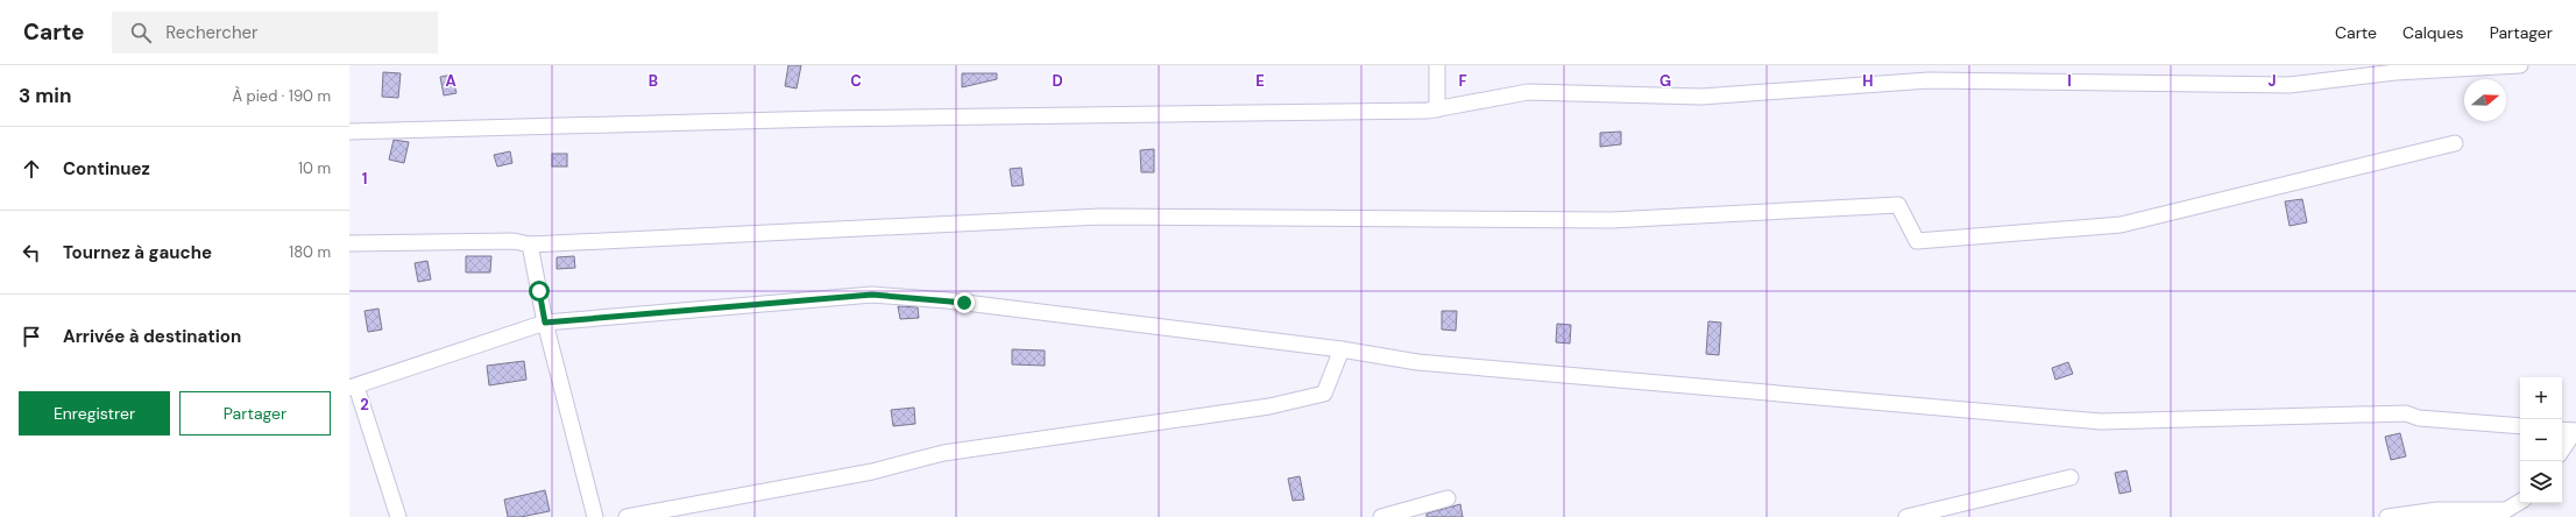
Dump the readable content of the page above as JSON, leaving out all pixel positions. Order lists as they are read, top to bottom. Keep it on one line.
{"north":"right","page":{"header":"Carte","search":"Rechercher","nav":["Carte","Calques","Partager"],"heading":["3 min","À pied · 190 m"],"list":[["Continuez","10 m"],["Tournez à gauche","180 m"],"Arrivée à destination"],"buttons":["Enregistrer","Partager"],"map_buttons":["+","−"]},"grid":{"columns":["A","B","C","D","E","F","G","H","I","J"],"rows":["1","2"]}}
